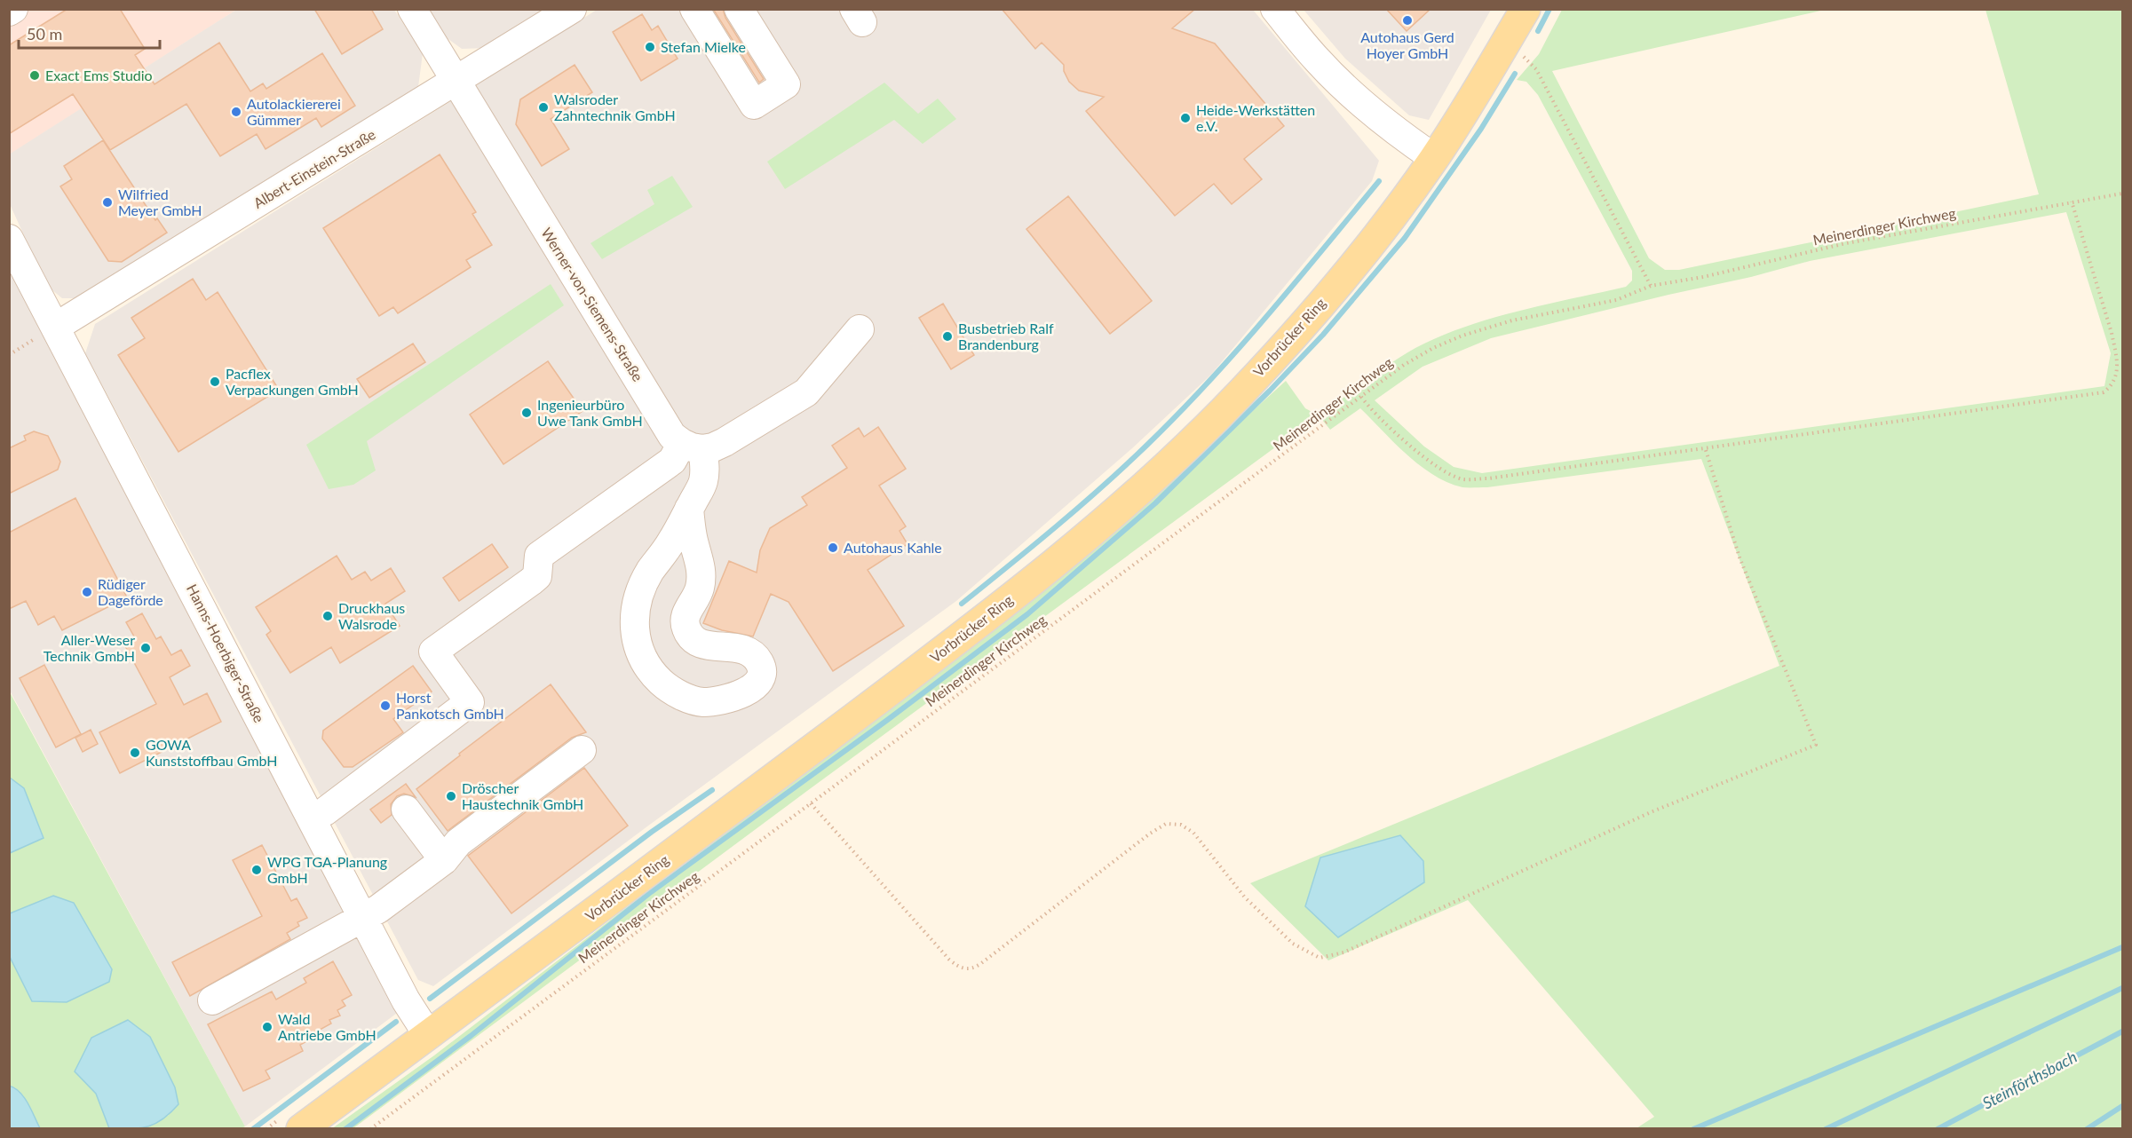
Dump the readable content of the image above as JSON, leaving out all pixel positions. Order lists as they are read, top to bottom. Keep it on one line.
{"streets":{"main road":["Vorbrücker Ring"],"street":["Albert-Einstein-Straße","Werner-von-Siemens-Straße","Hanns-Hoerbiger-Straße"],"path":["Meinerdinger Kirchweg"]},"crossings":[["Albert-Einstein-Straße","Werner-von-Siemens-Straße"],["Albert-Einstein-Straße","Hanns-Hoerbiger-Straße"],["Vorbrücker Ring","Hanns-Hoerbiger-Straße"]],"water":["Steinförthsbach"],"places":["Autohaus Gerd Hoyer GmbH","Stefan Mielke","Exact Ems Studio","Walsroder Zahntechnik GmbH","Autolackiererei Gümmer","Heide-Werkstätten e.V.","Wilfried Meyer GmbH","Busbetrieb Ralf Brandenburg","Pacflex Verpackungen GmbH","Ingenieurbüro Uwe Tank GmbH","Autohaus Kahle","Rüdiger Dageförde","Druckhaus Walsrode","Aller-Weser Technik GmbH","Horst Pankotsch GmbH","GOWA Kunststoffbau GmbH","Dröscher Haustechnik GmbH","WPG TGA-Planung GmbH","Wald Antriebe GmbH"],"scale_bar":"50 m"}
